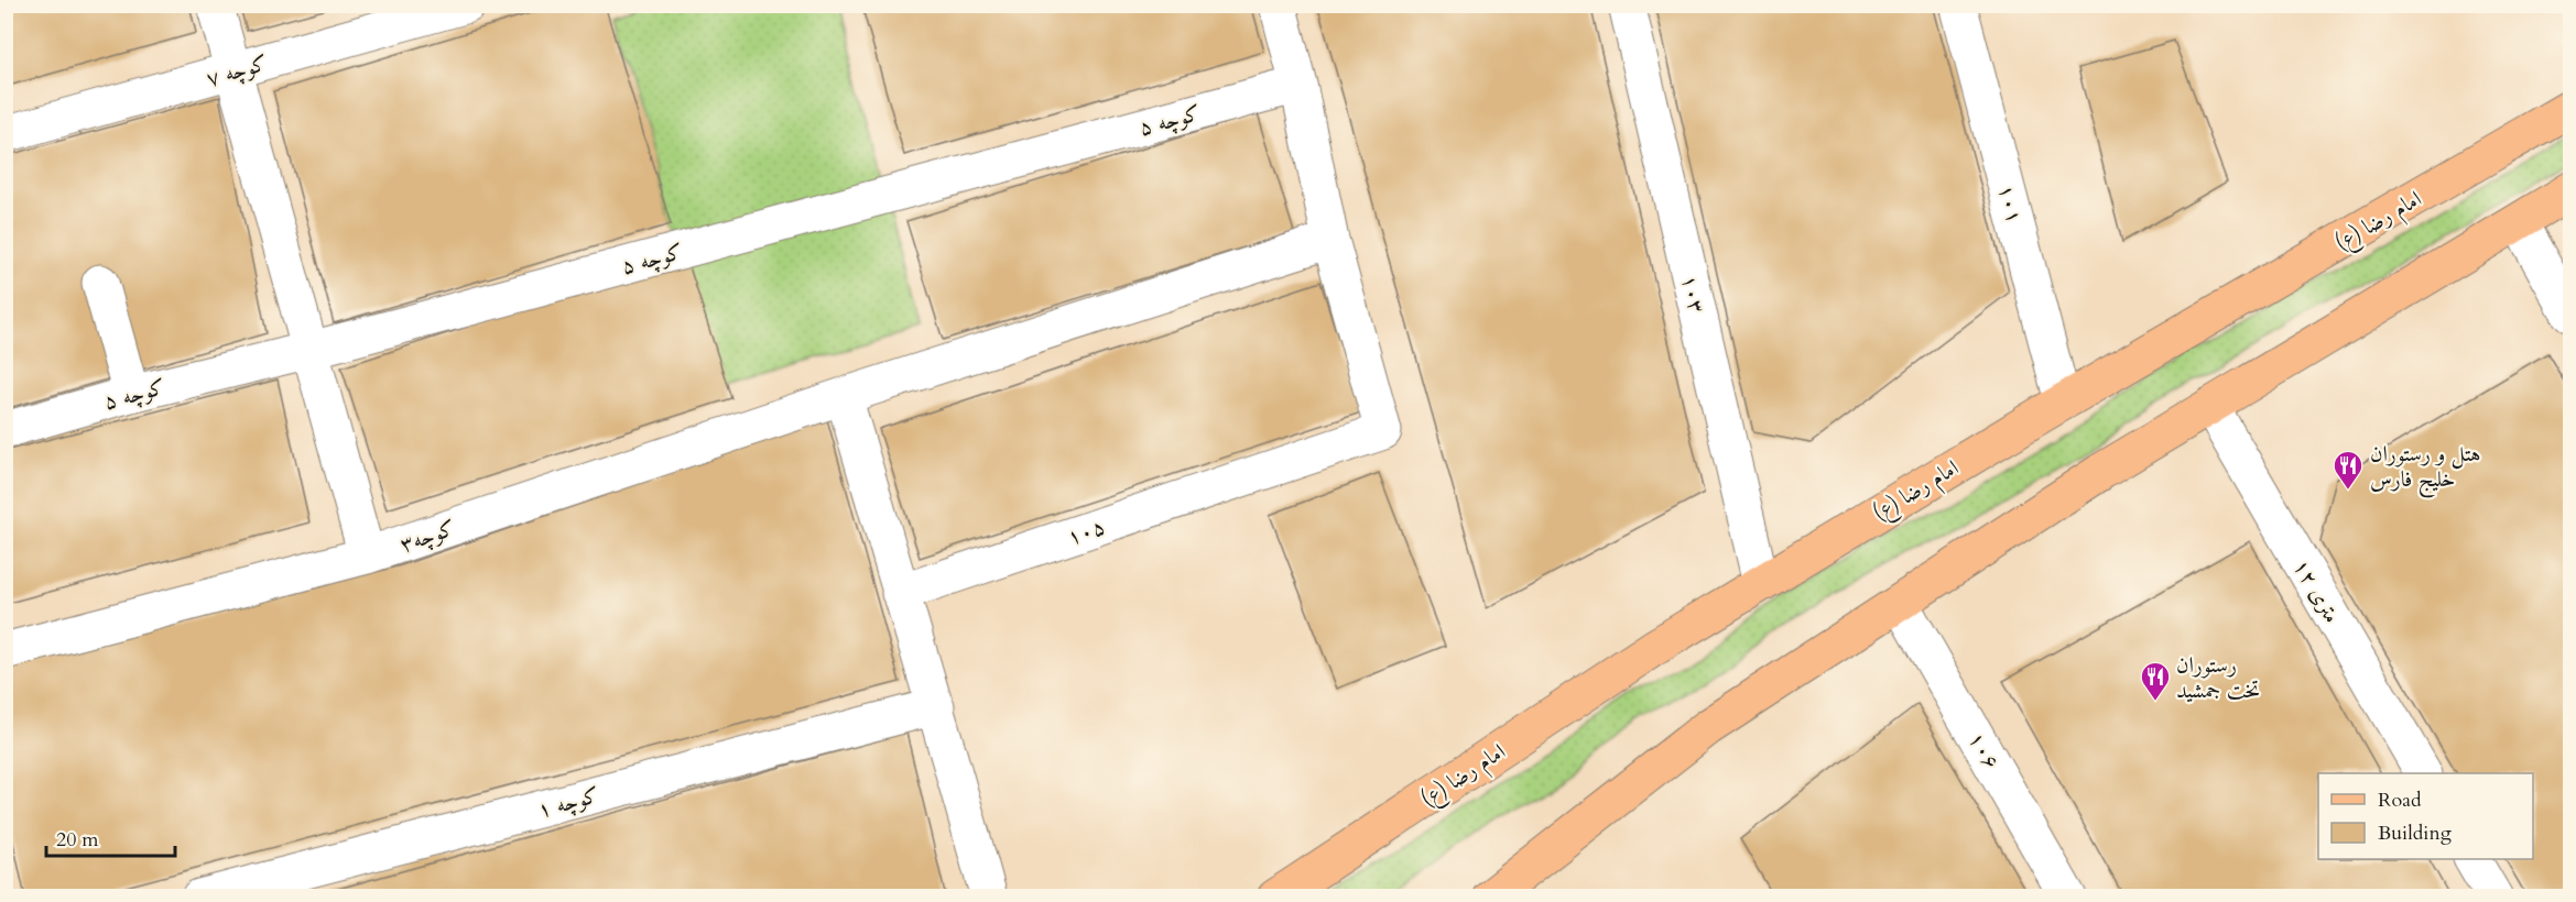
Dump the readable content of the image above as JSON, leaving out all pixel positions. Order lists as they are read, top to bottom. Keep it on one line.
{"streets":{"main road":["امام رضا (ع)"],"street":["کوچه ۷","کوچه ۵","۱۰۱","۱۰۳","۱۰۵","کوچه۳","۱۲ متری","۱۰۶","کوچه ۱"]},"crossings":[["کوچه ۵","۱۰۵"],["۱۰۱","امام رضا (ع)"],["امام رضا (ع)","۱۰۳"]],"places":{"restaurant":["هتل و رستوران خلیج فارس","رستوران تخت جمشید"]},"legend":["Road","Building"],"scale_bar":"20 m"}
